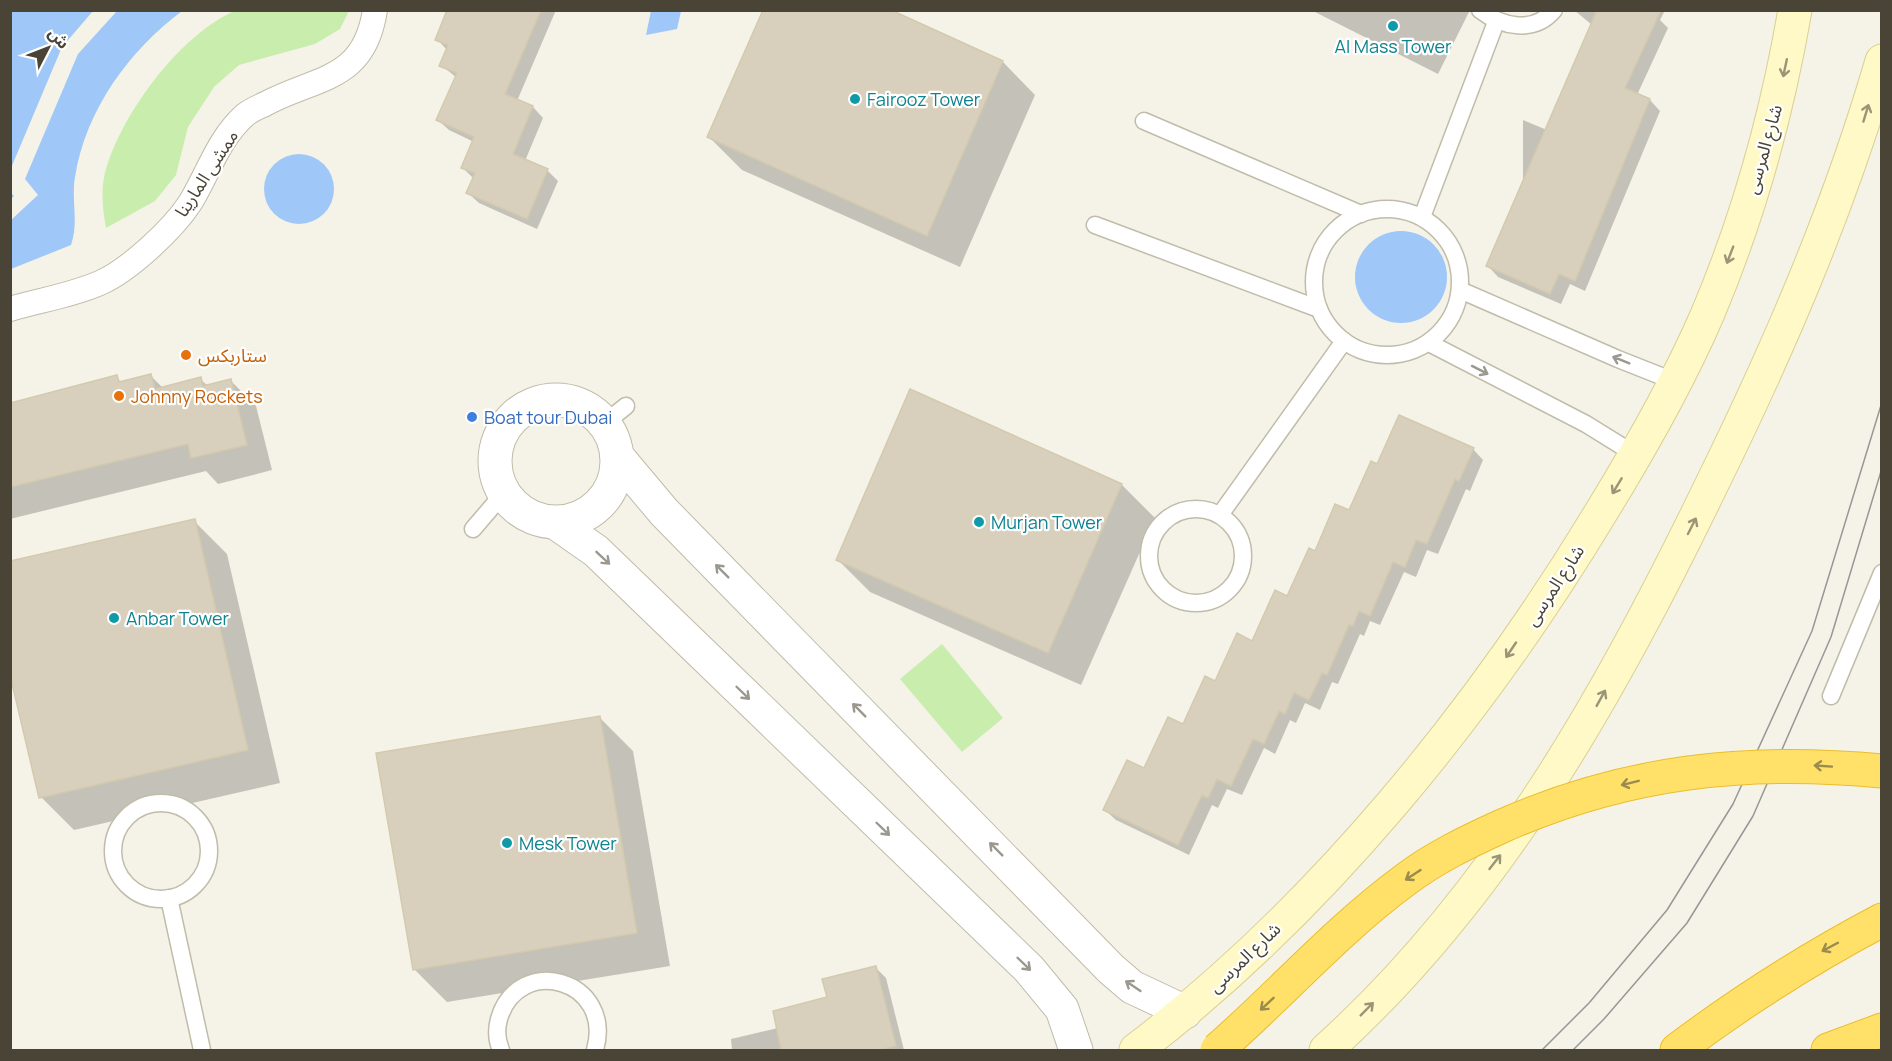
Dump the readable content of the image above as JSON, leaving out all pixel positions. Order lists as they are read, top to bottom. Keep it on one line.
{"streets":{"main road":["شارع المرسى"],"street":["ممشى المارينا"]},"places":["Al Mass Tower","Fairooz Tower","ستاربكس","Johnny Rockets","Boat tour Dubai","Murjan Tower","Anbar Tower","Mesk Tower"],"north":"top right"}
